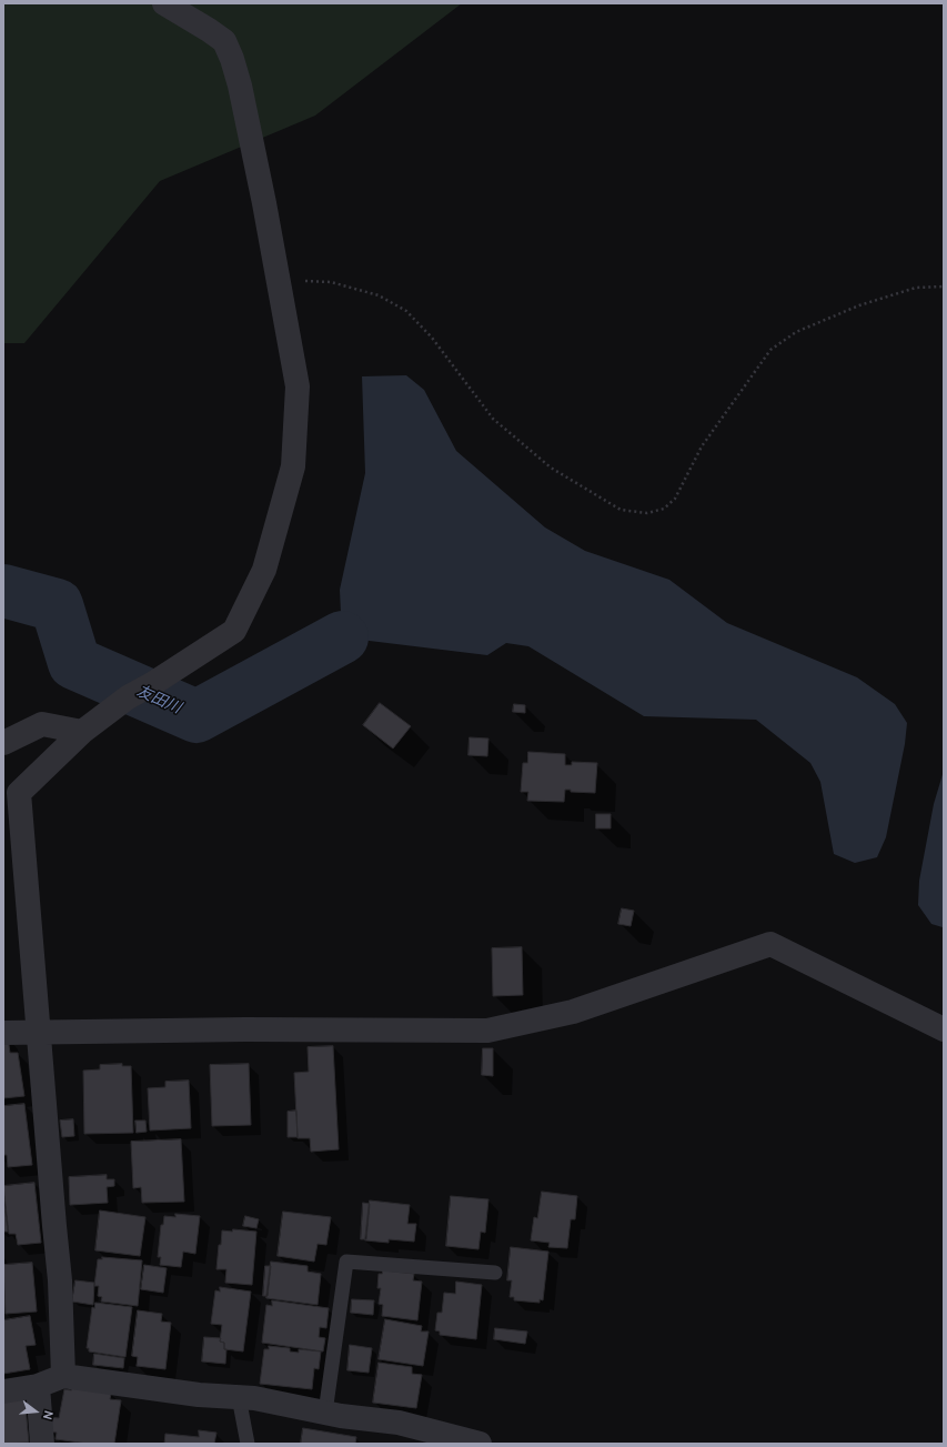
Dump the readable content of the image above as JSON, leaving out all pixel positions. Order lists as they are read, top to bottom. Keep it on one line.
{"water":["友田川"],"north":"right"}
